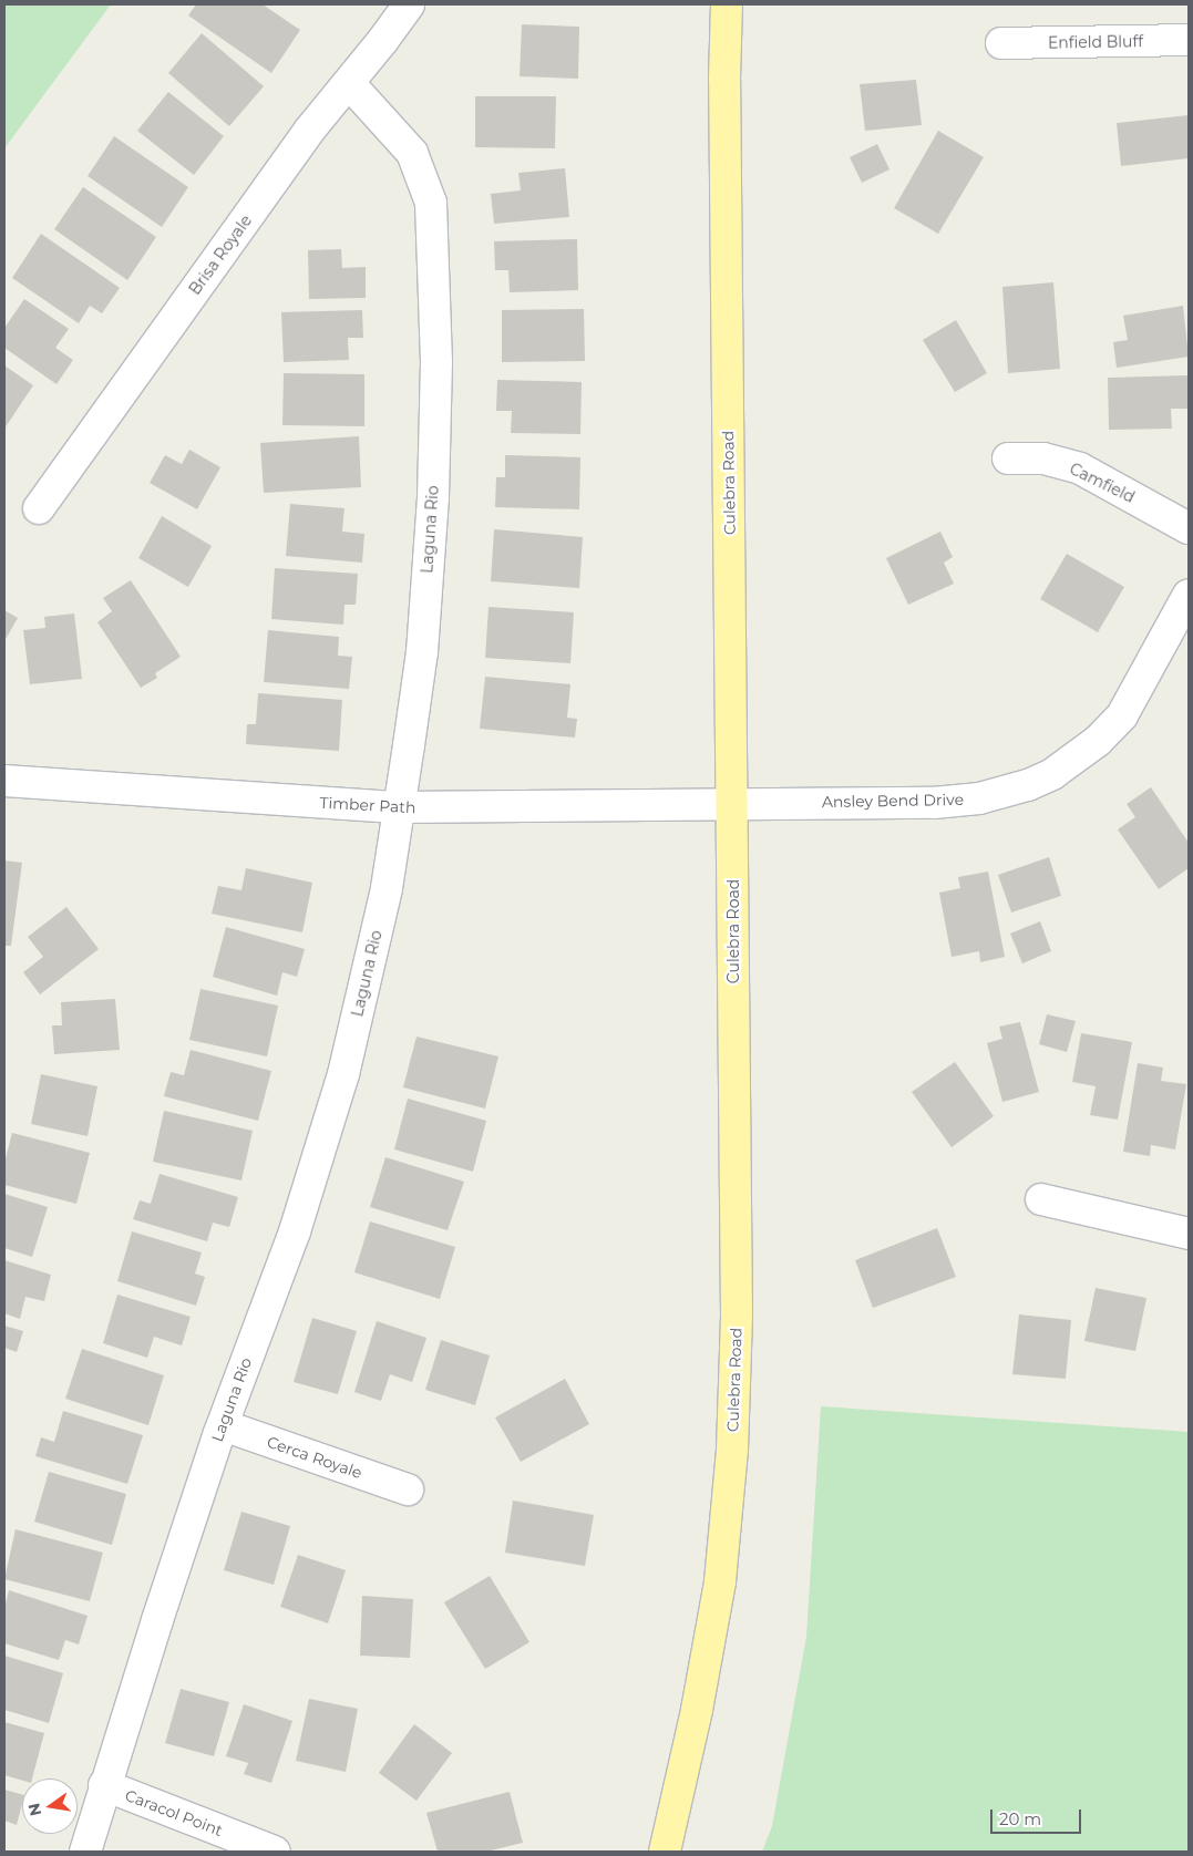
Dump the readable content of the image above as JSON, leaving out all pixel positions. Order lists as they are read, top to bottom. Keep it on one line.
{"streets":{"main road":["Culebra Road"],"street":["Enfield Bluff","Brisa Royale","Camfield","Laguna Rio","Ansley Bend Drive","Timber Path","Cerca Royale","Caracol Point"]},"crossings":[["Brisa Royale","Laguna Rio"],["Culebra Road","Ansley Bend Drive"],["Culebra Road","Timber Path"],["Laguna Rio","Timber Path"],["Laguna Rio","Cerca Royale"],["Laguna Rio","Caracol Point"],["Ansley Bend Drive","Timber Path"]],"scale_bar":"20 m","north":"left"}
